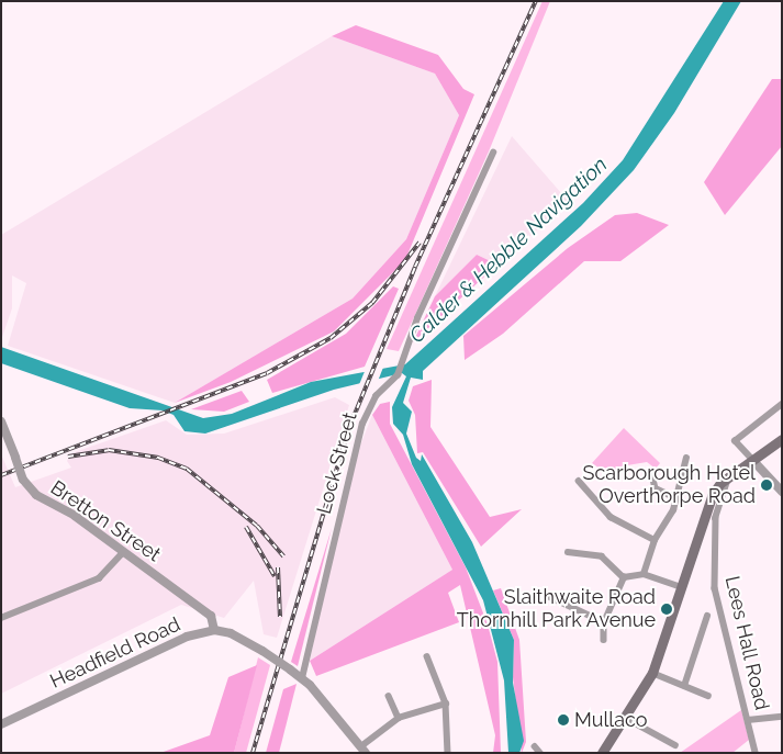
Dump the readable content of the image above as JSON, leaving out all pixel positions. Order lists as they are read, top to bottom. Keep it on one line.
{"streets":{"street":["Lock Street","Bretton Street","Lees Hall Road","Headfield Road"]},"crossings":[["Lock Street","Headfield Road"],["Bretton Street","Headfield Road"]],"water":["Calder & Hebble Navigation"],"places":["Scarborough Hotel Overthorpe Road","Slaithwaite Road Thornhill Park Avenue","Mullaco"]}
